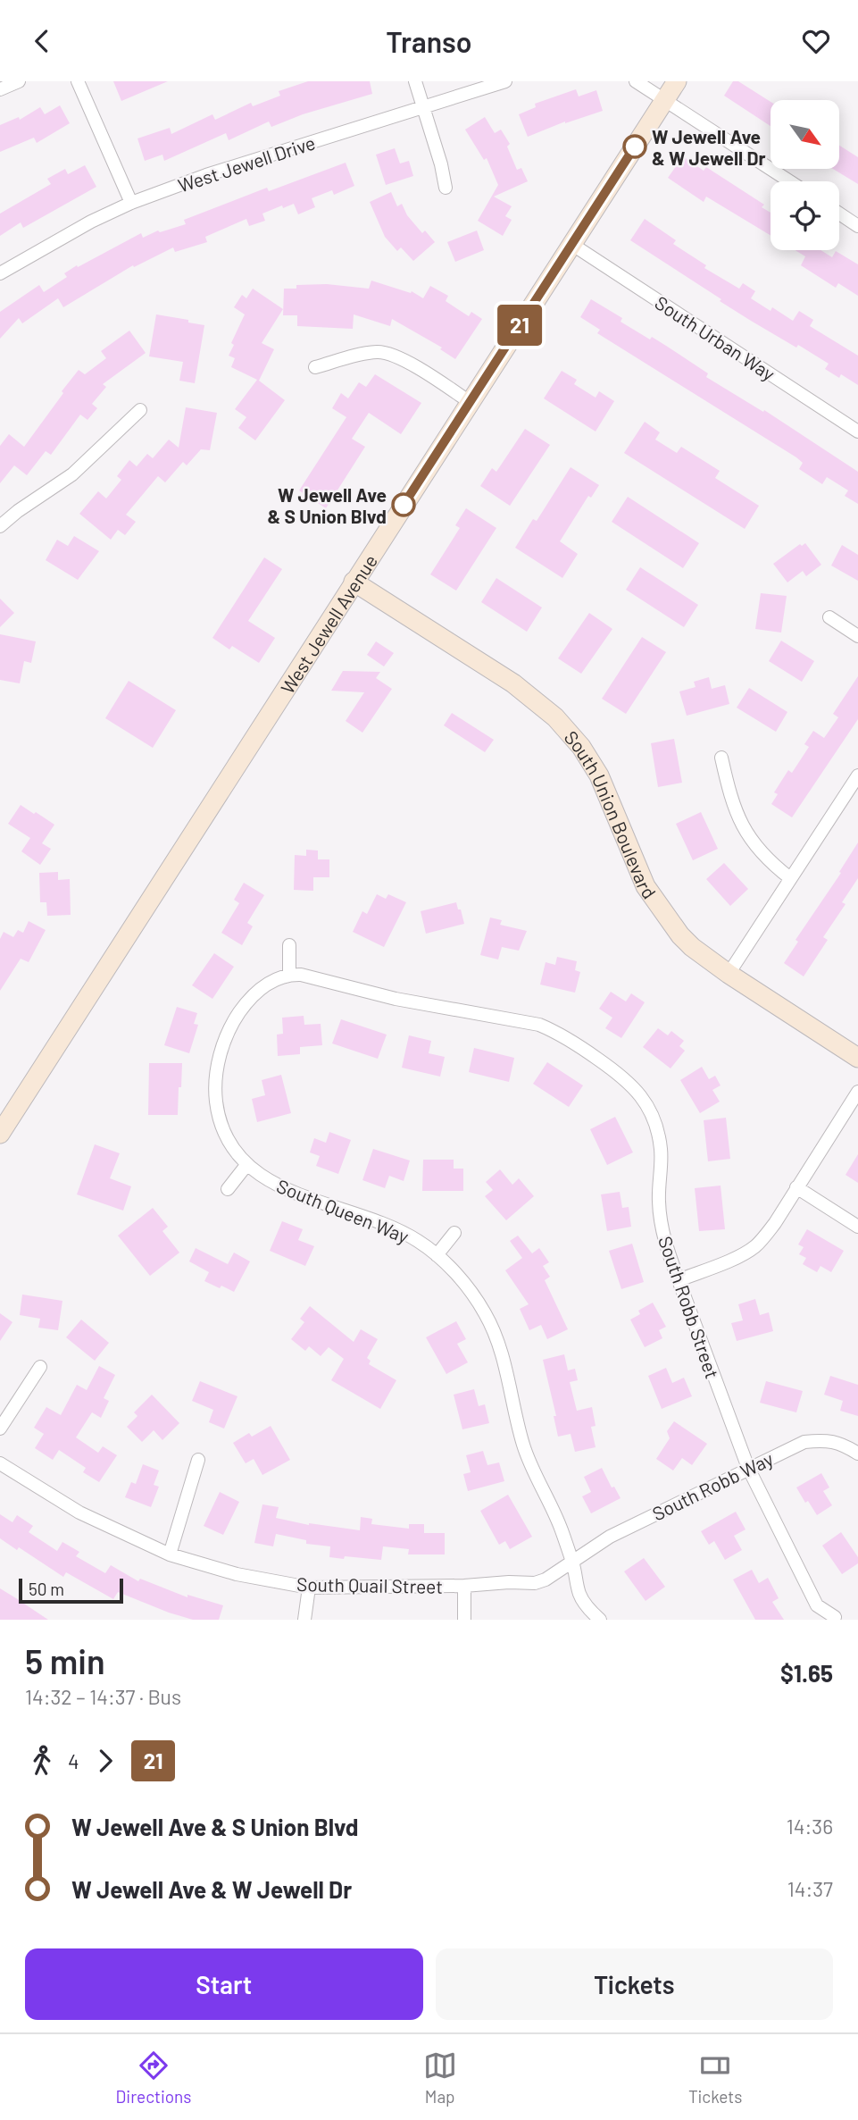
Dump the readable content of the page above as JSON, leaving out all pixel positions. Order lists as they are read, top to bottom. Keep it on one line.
{"streets":{"main road":["West Jewell Avenue","South Union Boulevard"],"street":["West Jewell Drive","South Urban Way","South Queen Way","South Robb Street","South Robb Way","South Quail Street"]},"crossings":[["South Urban Way","West Jewell Avenue"],["West Jewell Avenue","South Union Boulevard"],["South Queen Way","South Robb Street"],["South Queen Way","South Robb Way"],["South Queen Way","South Quail Street"],["South Robb Street","South Robb Way"],["South Robb Way","South Quail Street"]],"places":["W Jewell Ave & W Jewell Dr","W Jewell Ave & S Union Blvd"],"lines":["bus line 21"],"scale_bar":"50 m","north":"bottom right","page":{"header":"Transo","on_map":"21","scale":"50 m","heading":["5 min","14:32 – 14:37 · Bus","$1.65"],"legs":["4","21"],"list":[{"name":"W Jewell Ave & S Union Blvd","value":"14:36"},{"name":"W Jewell Ave & W Jewell Dr","value":"14:37"}],"buttons":["Start","Tickets"],"tabs":["Directions","Map","Tickets"]}}
